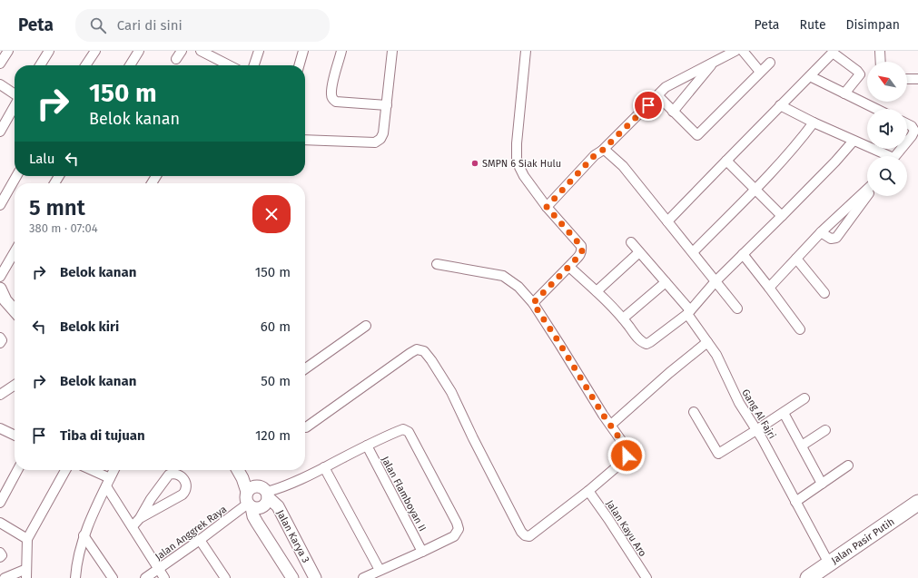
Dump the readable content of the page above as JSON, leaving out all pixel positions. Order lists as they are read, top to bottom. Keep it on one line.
{"streets":{"highway":["Jalan Pasir Putih"],"street":["Gang Al Fajri","Jalan Flamboyan II","Jalan Kayu Aro","Jalan Anggrek Raya","Jalan Karya 3"]},"crossings":[["Gang Al Fajri","Jalan Pasir Putih"],["Jalan Anggrek Raya","Jalan Karya 3"]],"places":["SMPN 6 Siak Hulu"],"north":"top left","page":{"header":"Peta","search":"Cari di sini","nav":["Peta","Rute","Disimpan"],"turn":["150 m","Belok kanan"],"then":"Lalu","heading":["5 mnt","380 m · 07:04"],"list":[{"name":"Belok kanan","value":"150 m"},{"name":"Belok kiri","value":"60 m"},{"name":"Belok kanan","value":"50 m"},{"name":"Tiba di tujuan","value":"120 m"}]}}
